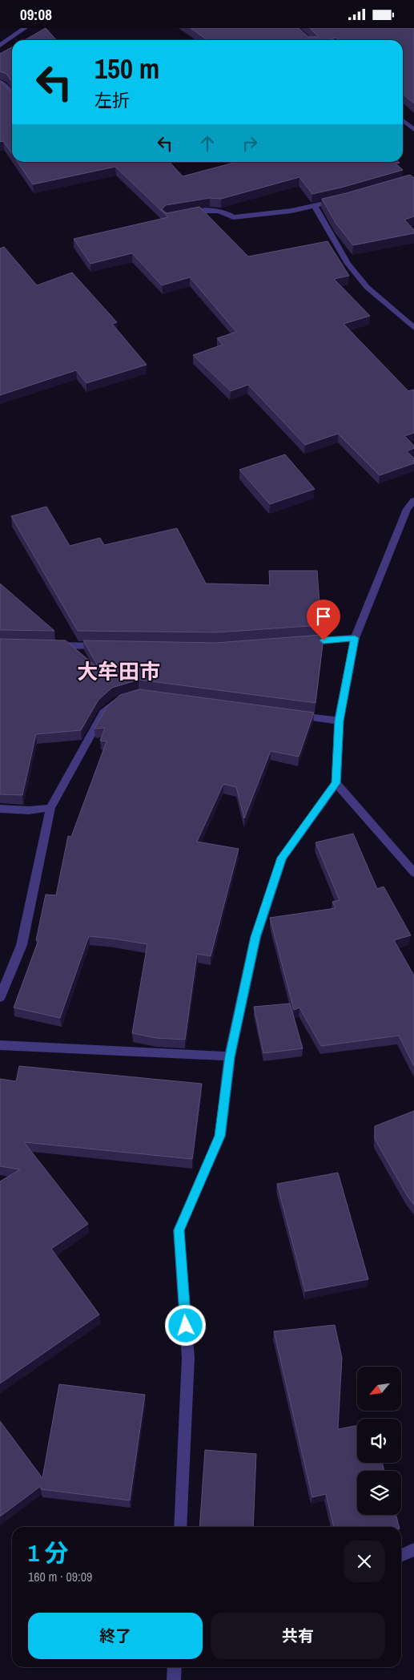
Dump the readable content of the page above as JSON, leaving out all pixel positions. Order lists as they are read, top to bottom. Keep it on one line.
{"districts":["大牟田市"],"north":"bottom left","page":{"status":"09:08","turn":["150 m","左折"],"heading":["1 分","160 m · 09:09"],"buttons":["終了","共有"]}}
